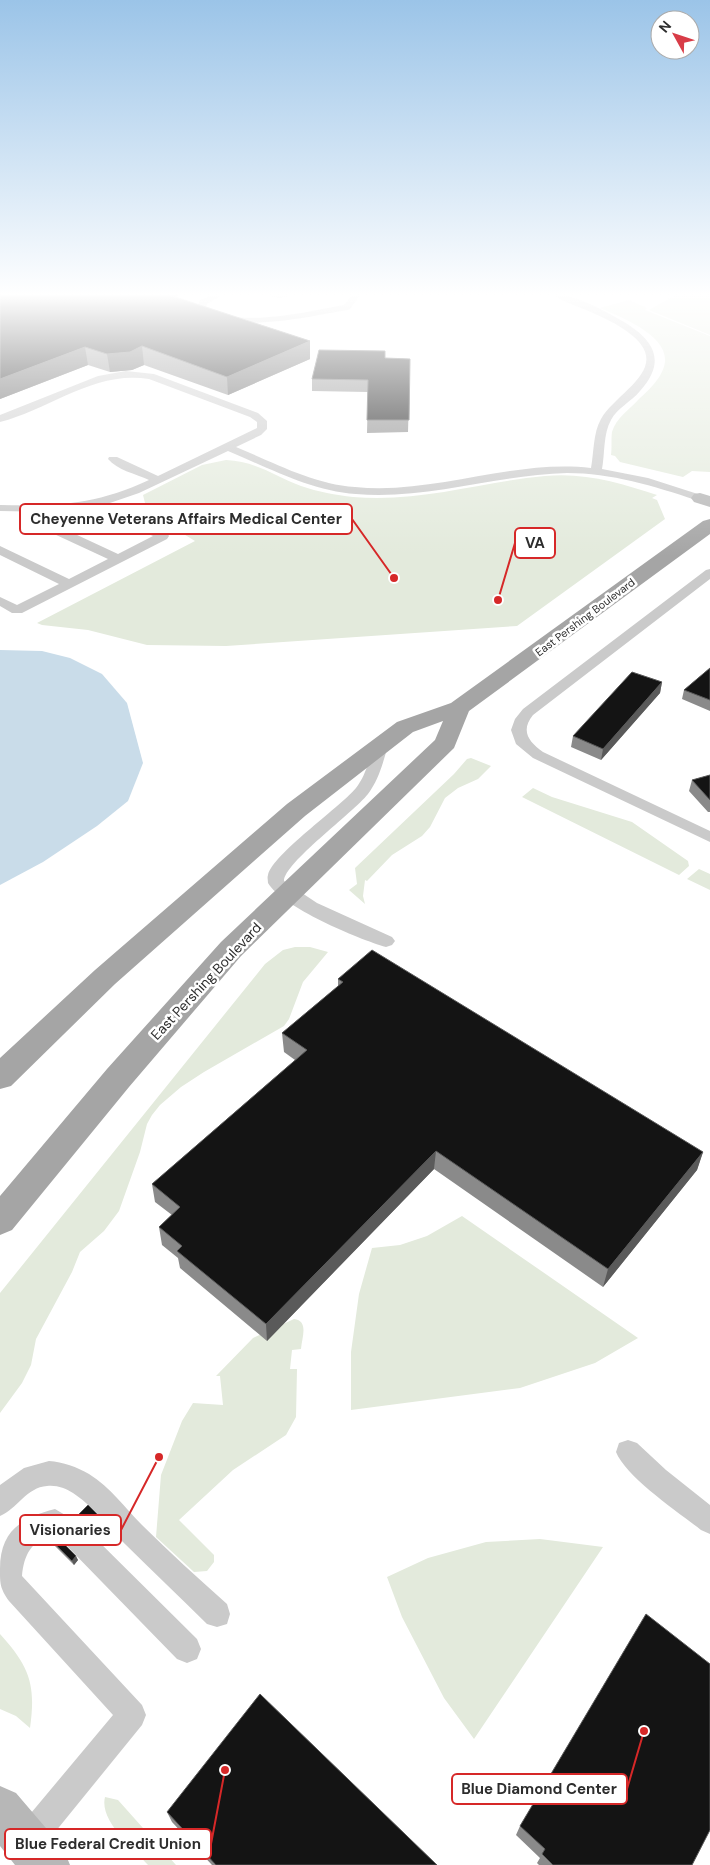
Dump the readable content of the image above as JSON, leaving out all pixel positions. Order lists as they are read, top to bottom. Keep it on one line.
{"streets":{"main road":["East Pershing Boulevard"]},"places":["Cheyenne Veterans Affairs Medical Center","VA","Visionaries","Blue Diamond Center","Blue Federal Credit Union"],"north":"top left"}
